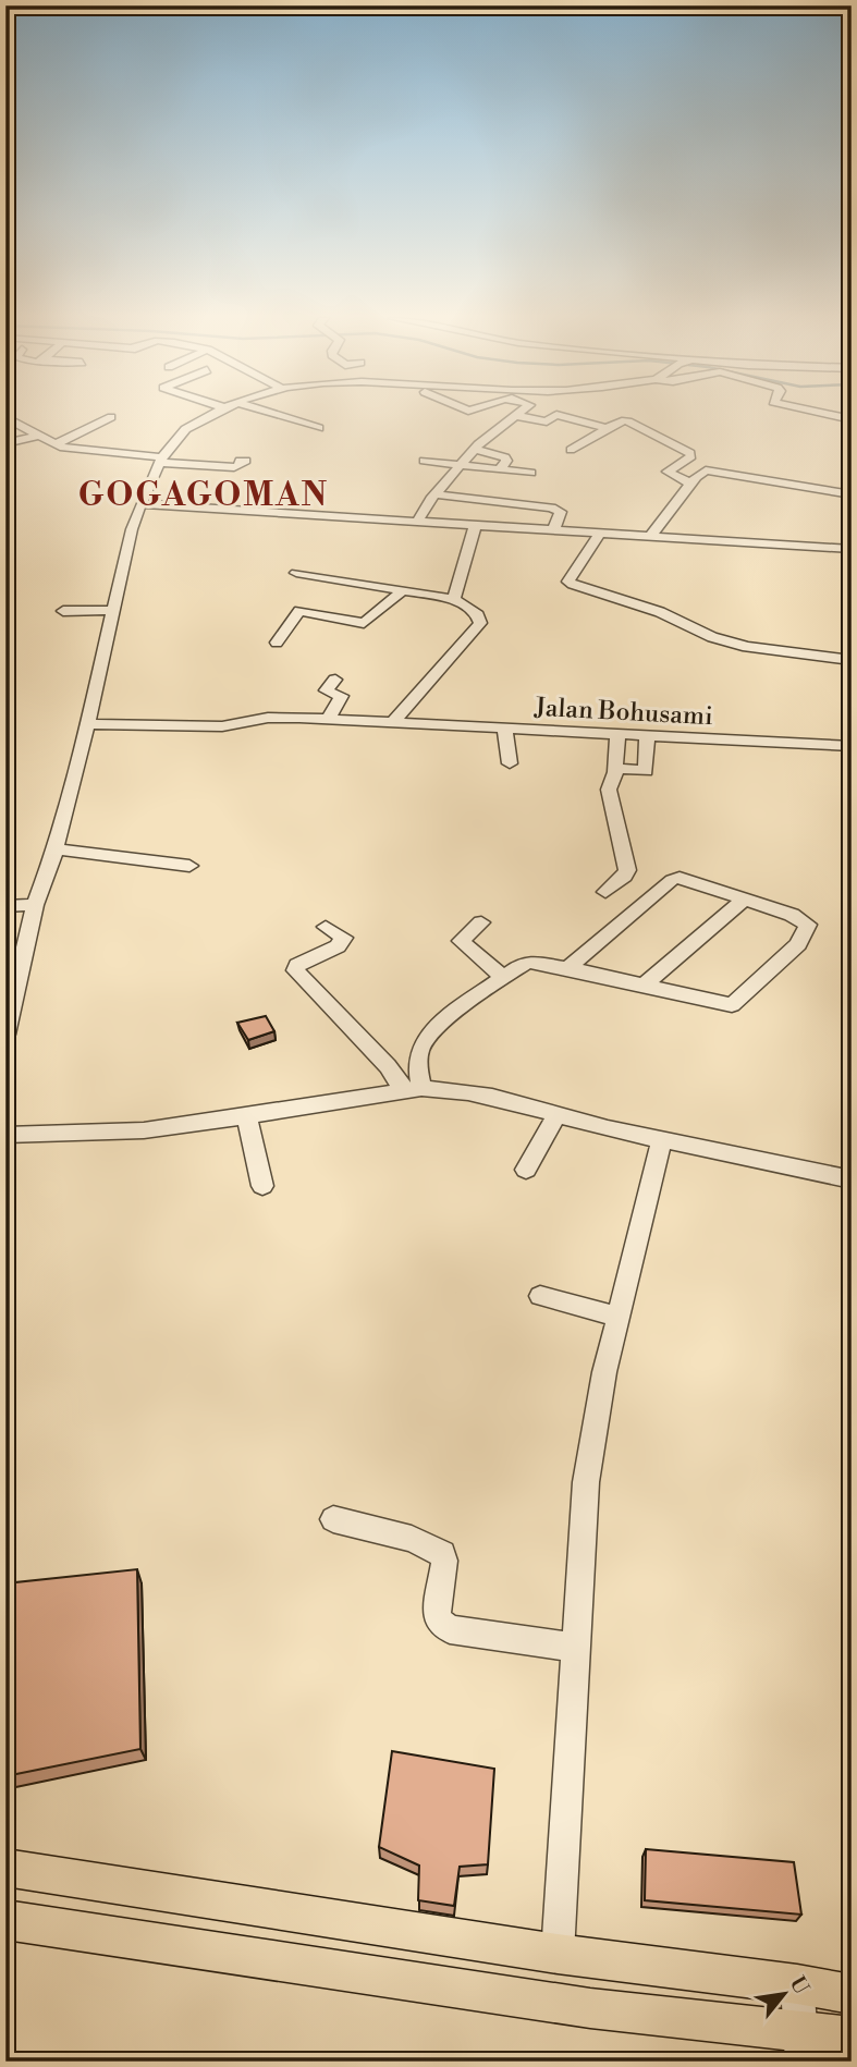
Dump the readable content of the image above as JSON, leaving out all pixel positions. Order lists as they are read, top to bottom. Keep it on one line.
{"streets":{"street":["Jalan Bohusami"]},"districts":["GOGAGOMAN"],"north":"top right"}
